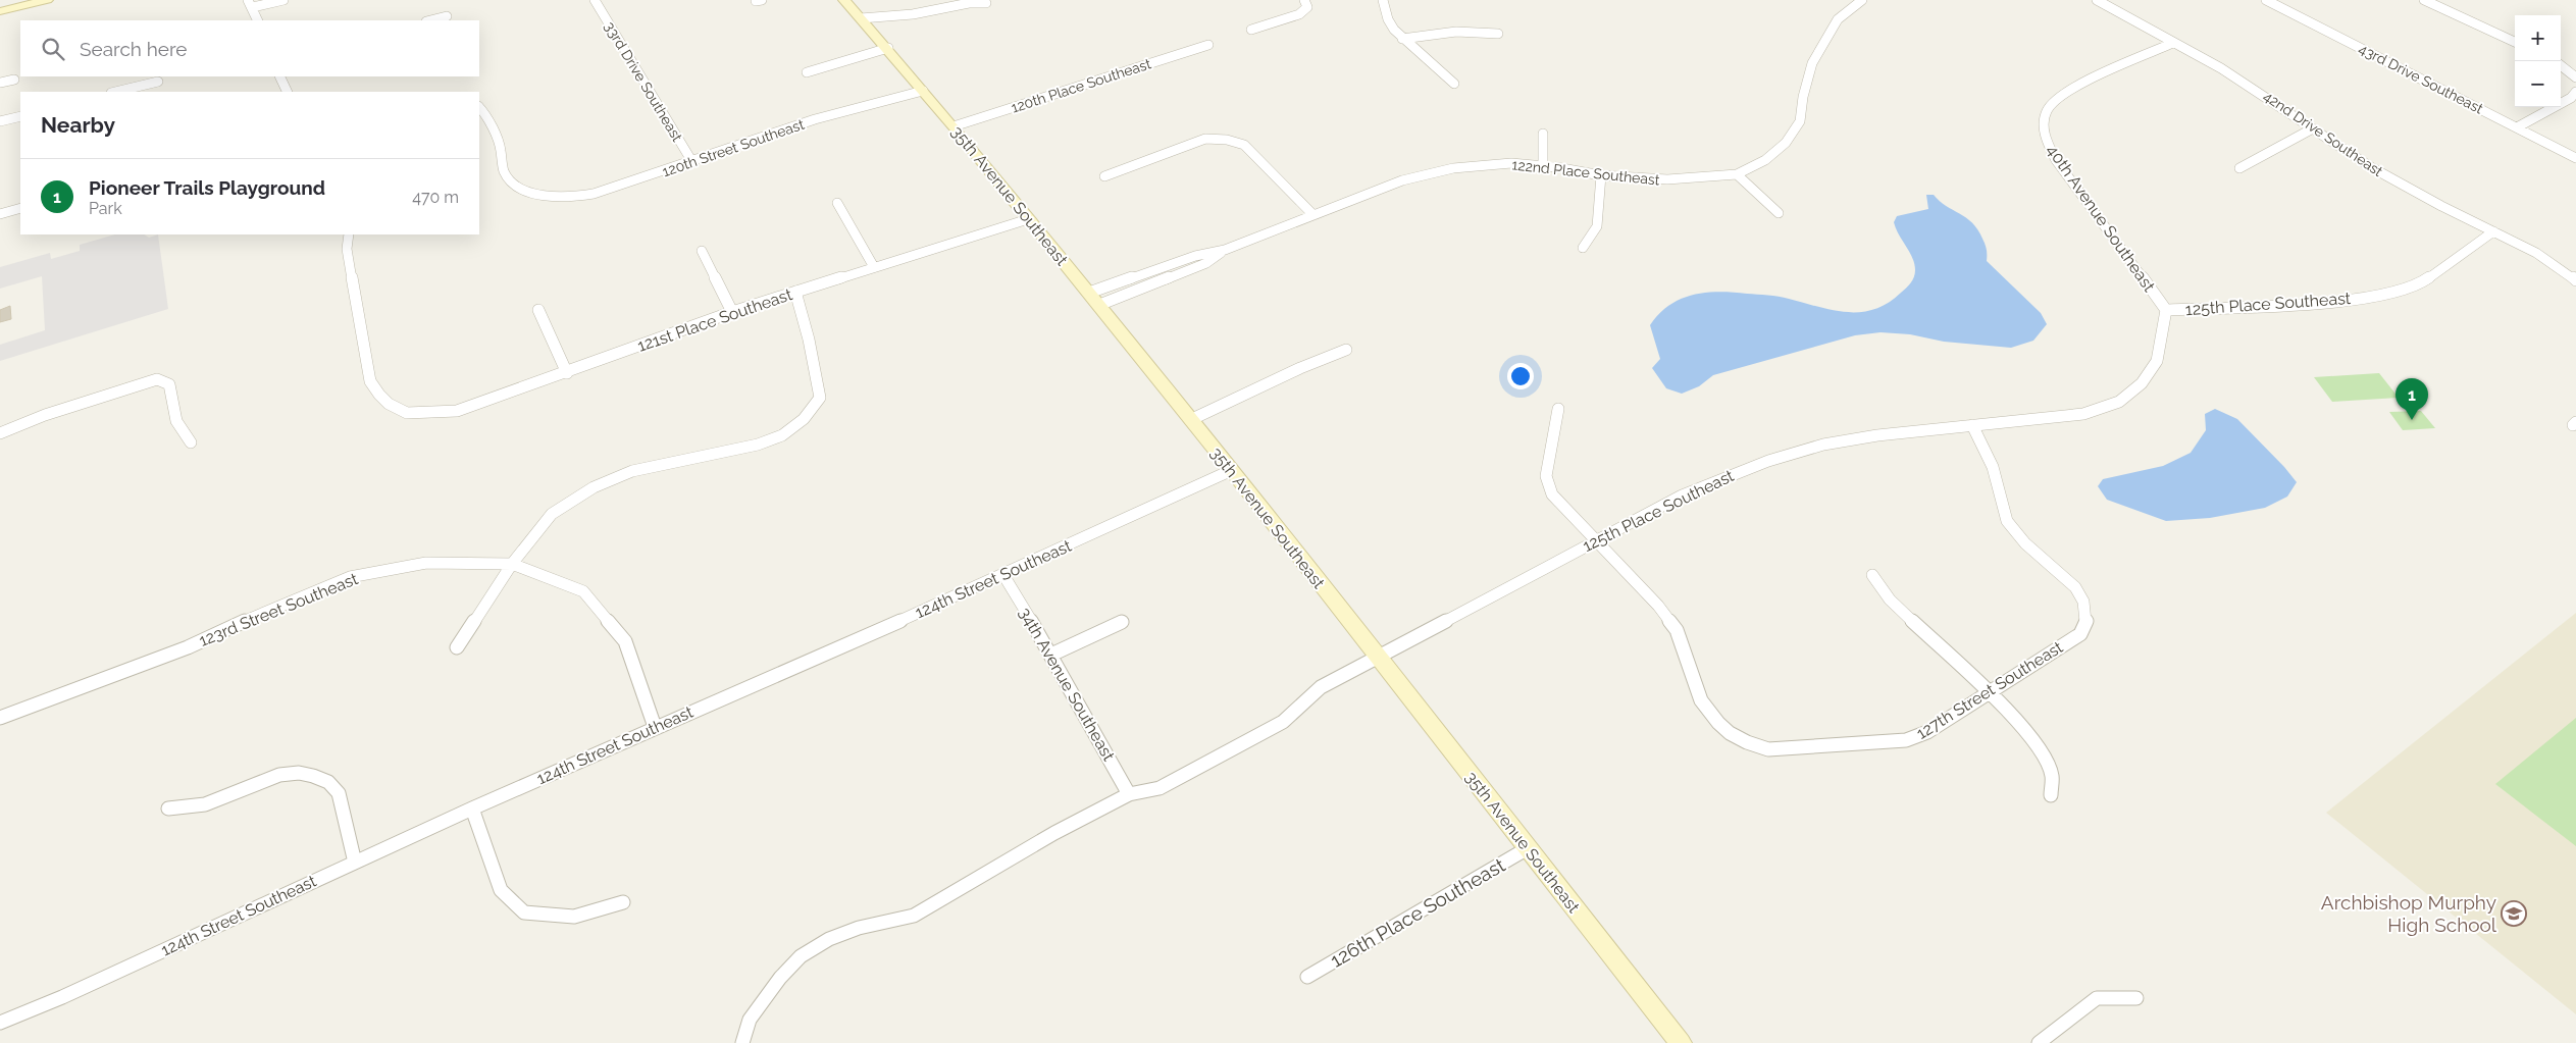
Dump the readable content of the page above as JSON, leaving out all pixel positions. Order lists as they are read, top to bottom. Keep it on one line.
{"streets":{"street":["43rd Drive Southeast","33rd Drive Southeast","120th Place Southeast","42nd Drive Southeast","120th Street Southeast","122nd Place Southeast","35th Avenue Southeast","40th Avenue Southeast","125th Place Southeast","121st Place Southeast","124th Street Southeast","123rd Street Southeast","34th Avenue Southeast","127th Street Southeast","126th Place Southeast"]},"crossings":[["33rd Drive Southeast","120th Street Southeast"],["120th Place Southeast","35th Avenue Southeast"],["42nd Drive Southeast","40th Avenue Southeast"],["42nd Drive Southeast","125th Place Southeast"],["120th Street Southeast","35th Avenue Southeast"],["122nd Place Southeast","35th Avenue Southeast"],["35th Avenue Southeast","125th Place Southeast"],["35th Avenue Southeast","121st Place Southeast"],["35th Avenue Southeast","124th Street Southeast"],["35th Avenue Southeast","126th Place Southeast"],["40th Avenue Southeast","125th Place Southeast"],["125th Place Southeast","34th Avenue Southeast"],["125th Place Southeast","127th Street Southeast"],["124th Street Southeast","123rd Street Southeast"],["124th Street Southeast","34th Avenue Southeast"]],"places":{"school or university":["Archbishop Murphy High School"]},"page":{"map_buttons":["+","−"],"search":"Search here","heading":"Nearby","list":[{"mark":"1","name":"Pioneer Trails Playground","note":"Park","value":"470 m"}],"pins":"1"}}
